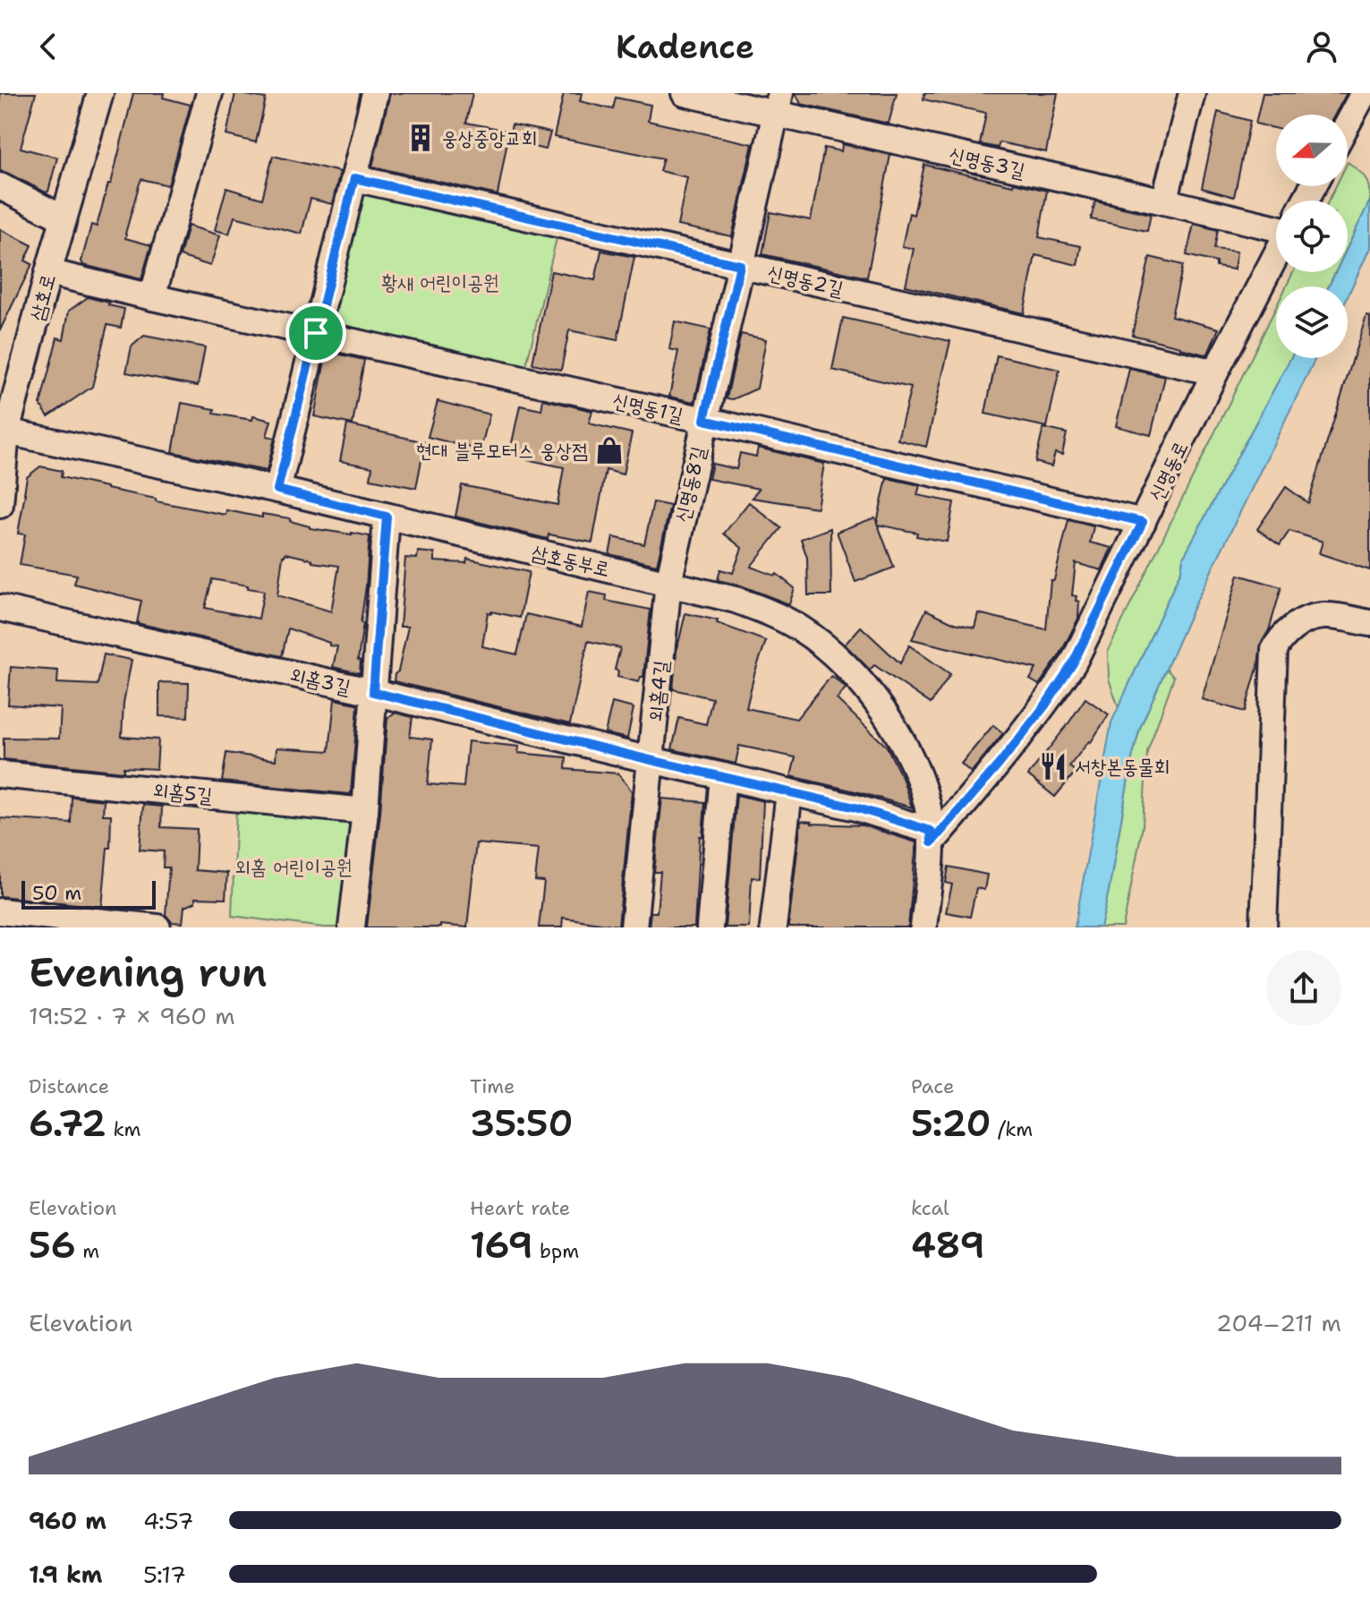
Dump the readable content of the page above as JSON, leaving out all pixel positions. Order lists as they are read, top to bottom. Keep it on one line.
{"streets":{"street":["신명동3길","신명동2길","삼호로","신명동1길","신명동로","신명동8길","삼호동부로","외홈3길","외홈4길","외홈5길"]},"crossings":[["신명동3길","신명동8길"],["신명동2길","신명동로"],["신명동2길","신명동8길"],["삼호로","신명동1길"],["삼호로","삼호동부로"],["신명동1길","신명동로"],["신명동1길","신명동8길"],["신명동로","삼호동부로"],["신명동로","외홈3길"],["신명동8길","삼호동부로"],["신명동8길","외홈4길"],["삼호동부로","외홈3길"],["삼호동부로","외홈4길"],["외홈3길","외홈4길"]],"parks":["황새 어린이공원","외홈 어린이공원"],"places":{"building":["웅상중앙교회"],"shop":["현대 블루모터스 웅상점"],"restaurant":["서창본동물회"]},"scale_bar":"50 m","north":"left","page":{"header":"Kadence","scale":"50 m","heading":["Evening run","19:52 · 7 × 960 m"],"stats":[["Distance","6.72 km"],["Time","35:50"],["Pace","5:20 /km"],["Elevation","56 m"],["Heart rate","169 bpm"],["kcal","489"]],"chart":["Elevation","204–211 m"],"list":[{"name":"960 m","note":"4:57"},{"name":"1.9 km","note":"5:17"}]}}
